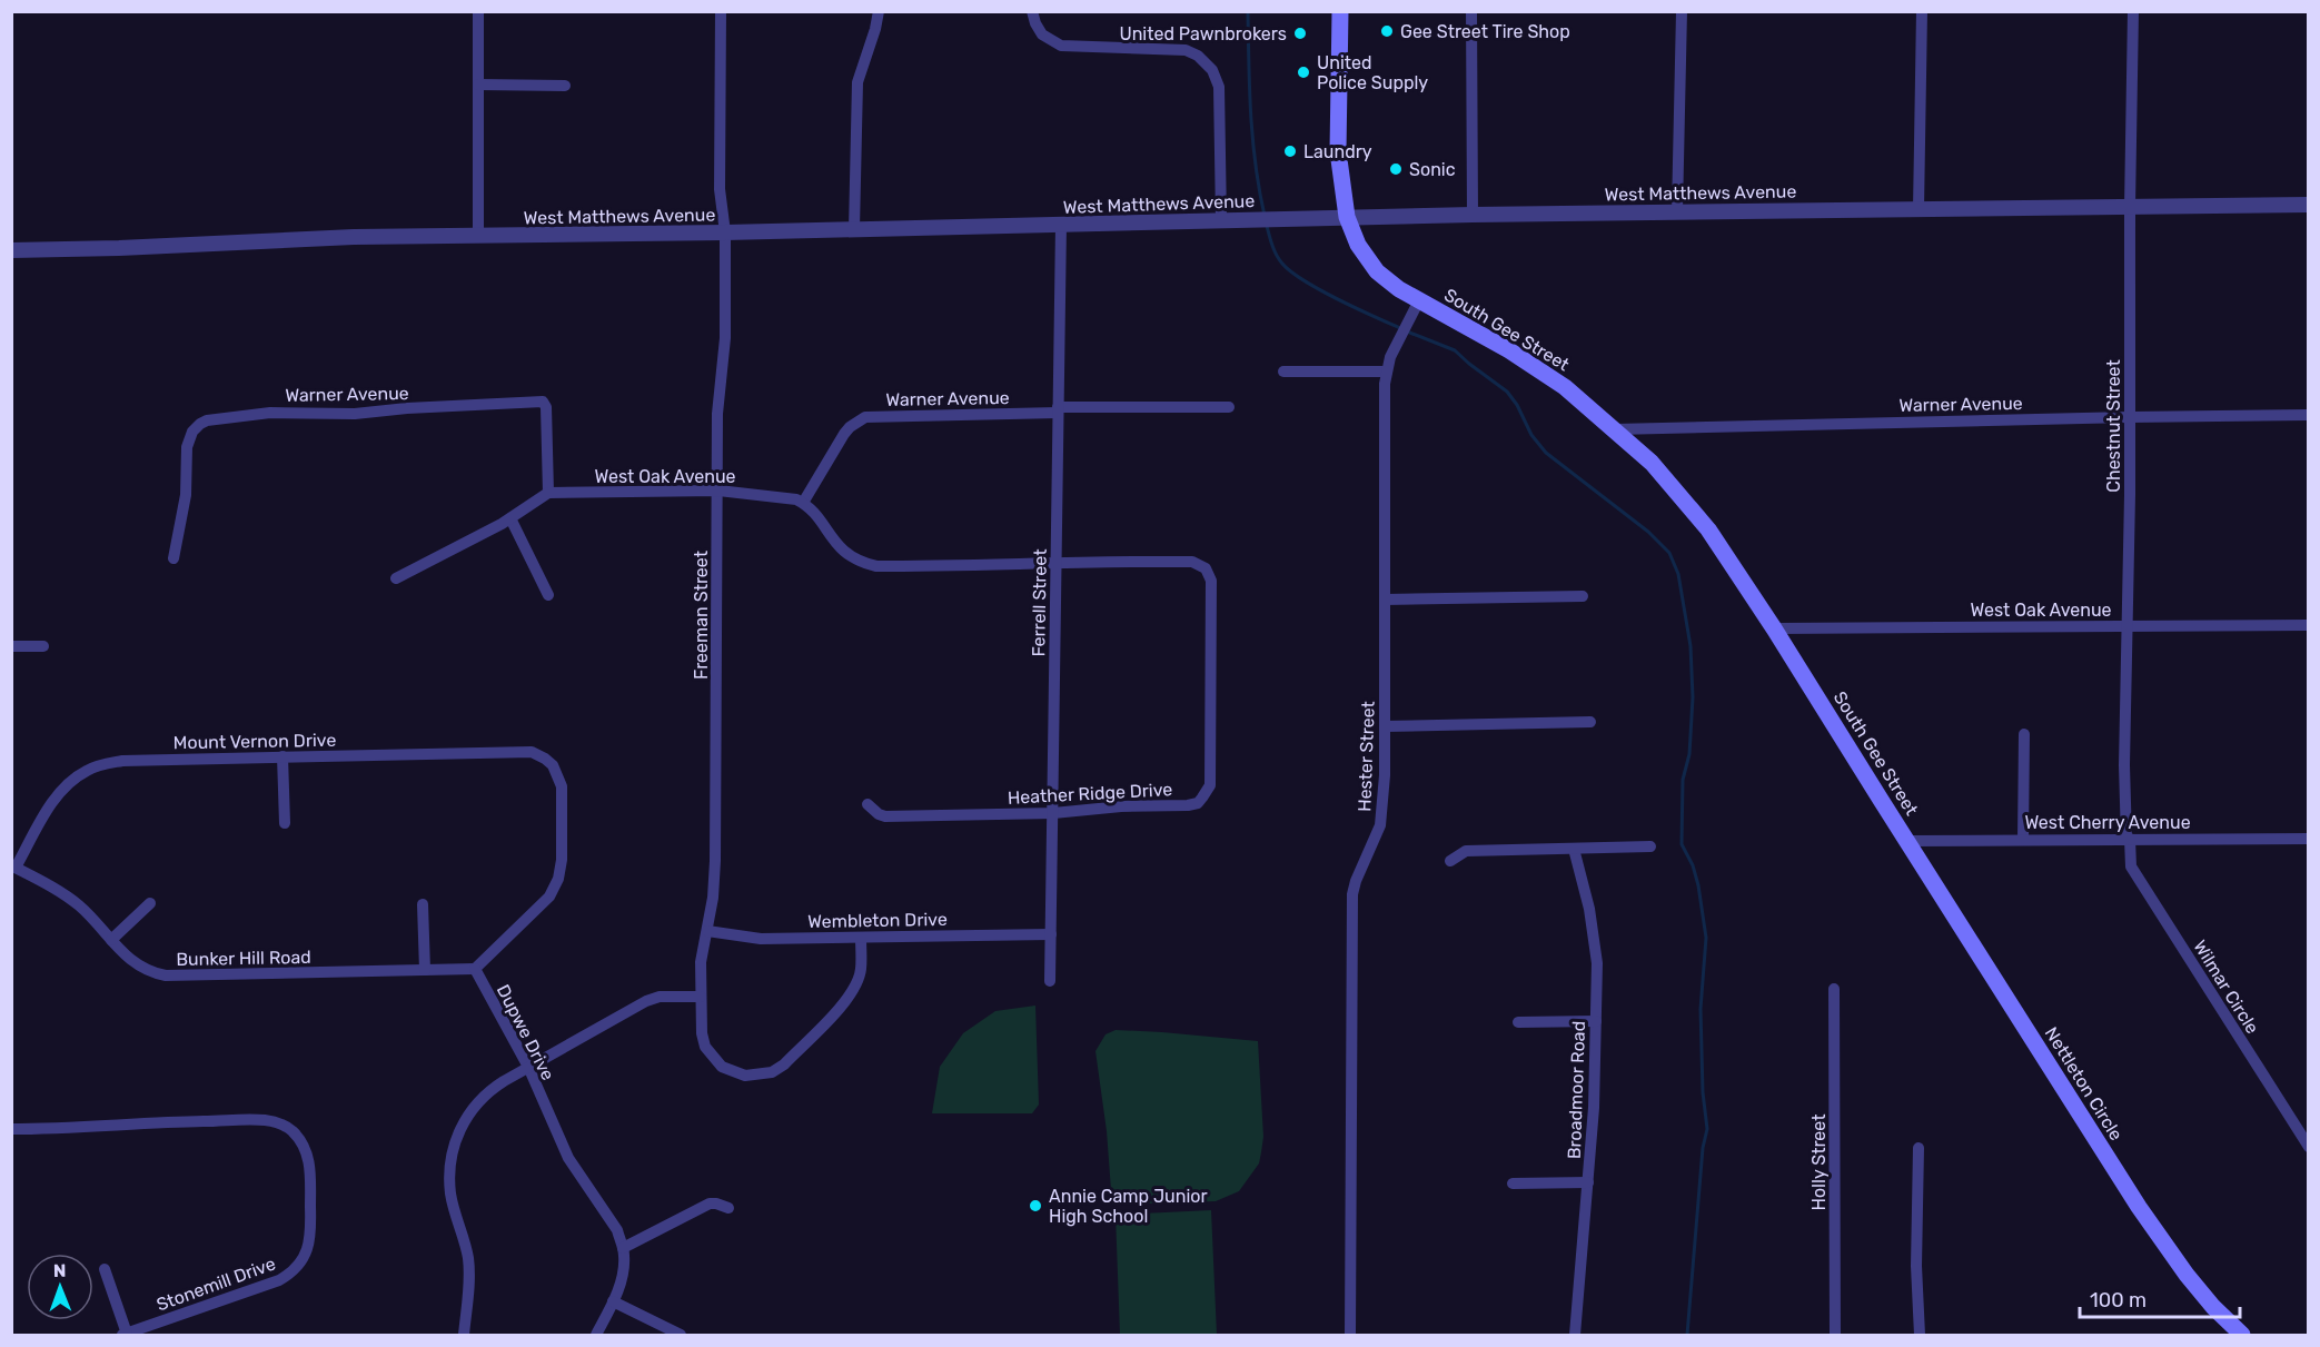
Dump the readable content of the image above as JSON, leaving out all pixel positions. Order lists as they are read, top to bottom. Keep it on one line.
{"streets":{"main road":["South Gee Street","Nettleton Circle"],"street":["West Matthews Avenue","Warner Avenue","Chestnut Street","West Oak Avenue","Ferrell Street","Freeman Street","Mount Vernon Drive","Hester Street","Heather Ridge Drive","West Cherry Avenue","Wembleton Drive","Bunker Hill Road","Wilmar Circle","Dupwe Drive","Broadmoor Road","Holly Street","Stonemill Drive"]},"crossings":[["West Matthews Avenue","South Gee Street"],["West Matthews Avenue","Chestnut Street"],["West Matthews Avenue","Ferrell Street"],["West Matthews Avenue","Freeman Street"],["South Gee Street","Warner Avenue"],["South Gee Street","West Oak Avenue"],["South Gee Street","Hester Street"],["South Gee Street","West Cherry Avenue"],["South Gee Street","Nettleton Circle"],["Warner Avenue","Chestnut Street"],["Warner Avenue","West Oak Avenue"],["Warner Avenue","Ferrell Street"],["Chestnut Street","West Oak Avenue"],["Chestnut Street","West Cherry Avenue"],["Chestnut Street","Wilmar Circle"],["West Oak Avenue","Freeman Street"],["Ferrell Street","Heather Ridge Drive"],["Ferrell Street","Wembleton Drive"],["Freeman Street","Wembleton Drive"],["Mount Vernon Drive","Bunker Hill Road"],["Mount Vernon Drive","Dupwe Drive"],["West Cherry Avenue","Wilmar Circle"],["West Cherry Avenue","Nettleton Circle"],["Bunker Hill Road","Dupwe Drive"]],"places":["Gee Street Tire Shop","United Pawnbrokers","United Police Supply","Laundry","Sonic","Annie Camp Junior High School"],"scale_bar":"100 m","north":"top"}
